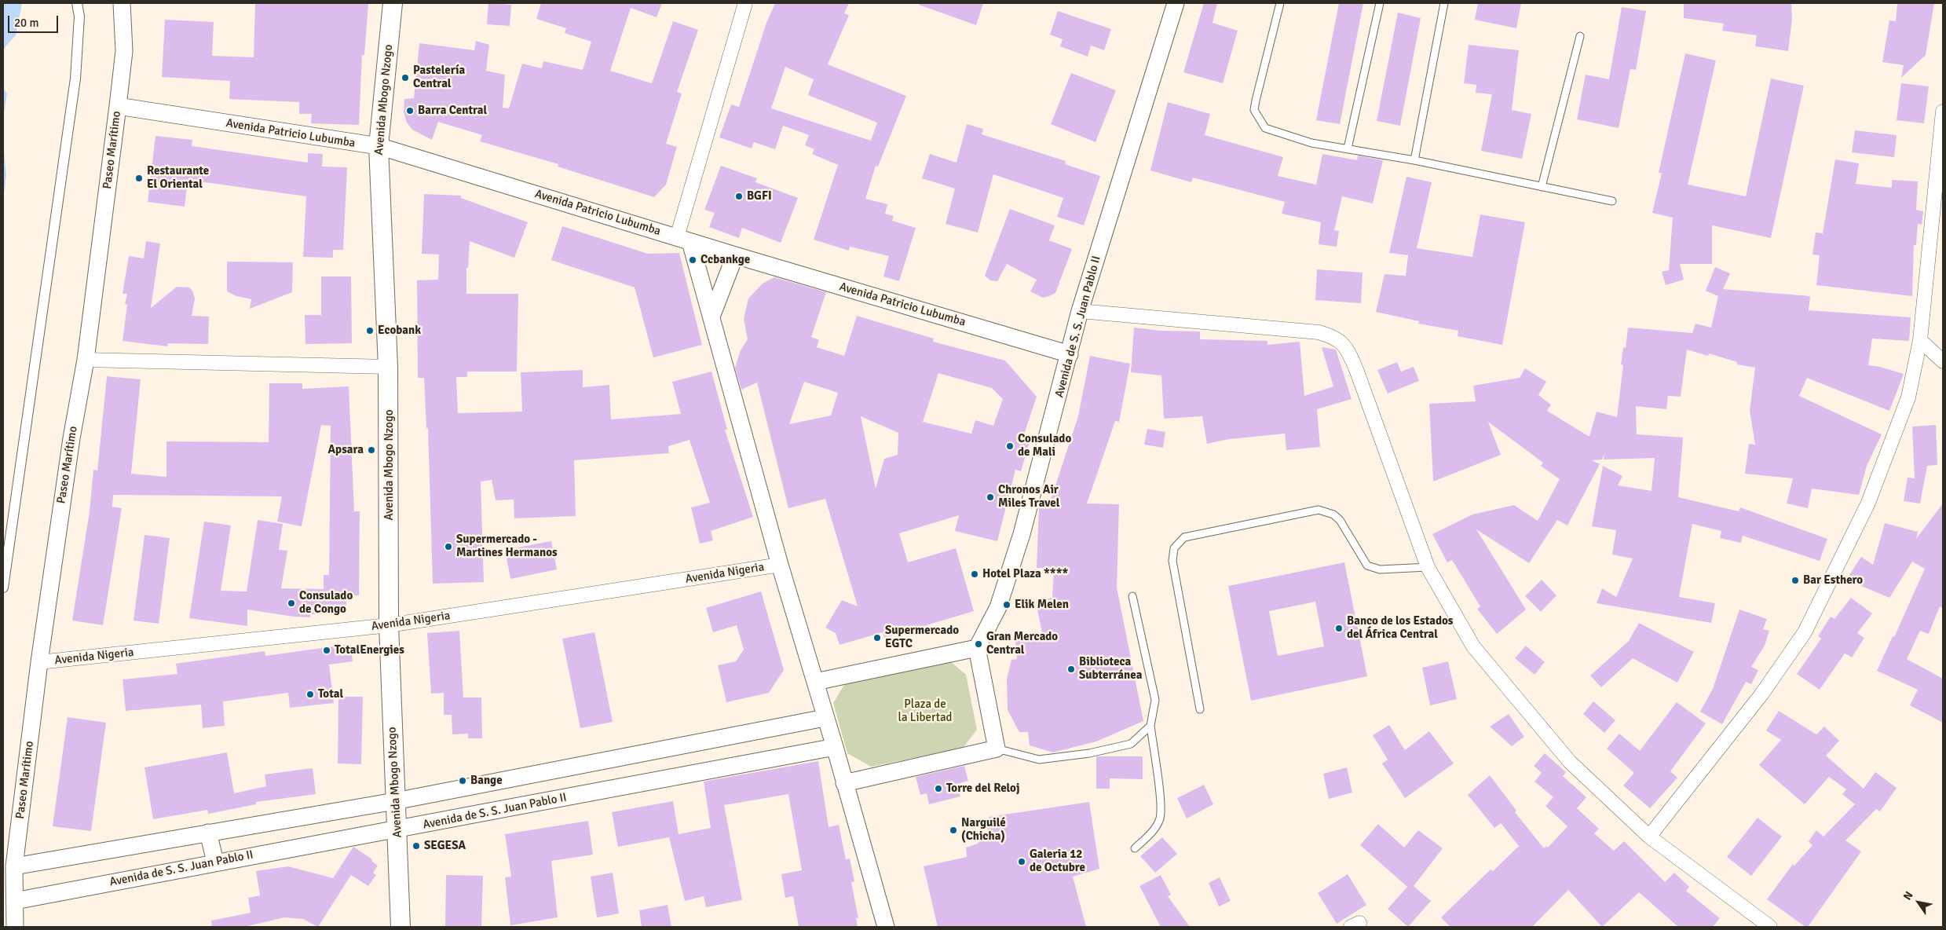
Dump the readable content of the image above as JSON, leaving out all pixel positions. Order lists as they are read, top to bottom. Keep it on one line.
{"streets":{"main road":["Avenida Mbogo Nzogo"],"street":["Avenida Patricio Lubumba","Paseo Marítimo","Avenida de S. S. Juan Pablo II","Avenida Nigeria"]},"crossings":[["Avenida Mbogo Nzogo","Avenida Patricio Lubumba"],["Avenida Mbogo Nzogo","Avenida de S. S. Juan Pablo II"],["Avenida Mbogo Nzogo","Avenida Nigeria"],["Avenida Patricio Lubumba","Paseo Marítimo"],["Avenida Patricio Lubumba","Avenida de S. S. Juan Pablo II"],["Paseo Marítimo","Avenida de S. S. Juan Pablo II"],["Paseo Marítimo","Avenida Nigeria"]],"parks":["Plaza de la Libertad"],"places":["Pastelería Central","Barra Central","Restaurante El Oriental","BGFI","Ccbankge","Ecobank","Consulado de Mali","Apsara","Chronos Air Miles Travel","Supermercado - Martines Hermanos","Hotel Plaza ****","Bar Esthero","Consulado de Congo","Elik Melen","Banco de los Estados del África Central","Supermercado EGTC","Gran Mercado Central","TotalEnergies","Biblioteca Subterránea","Total","Bange","Torre del Reloj","Narguilé (Chicha)","SEGESA","Galeria 12 de Octubre"],"scale_bar":"20 m","north":"top left"}
